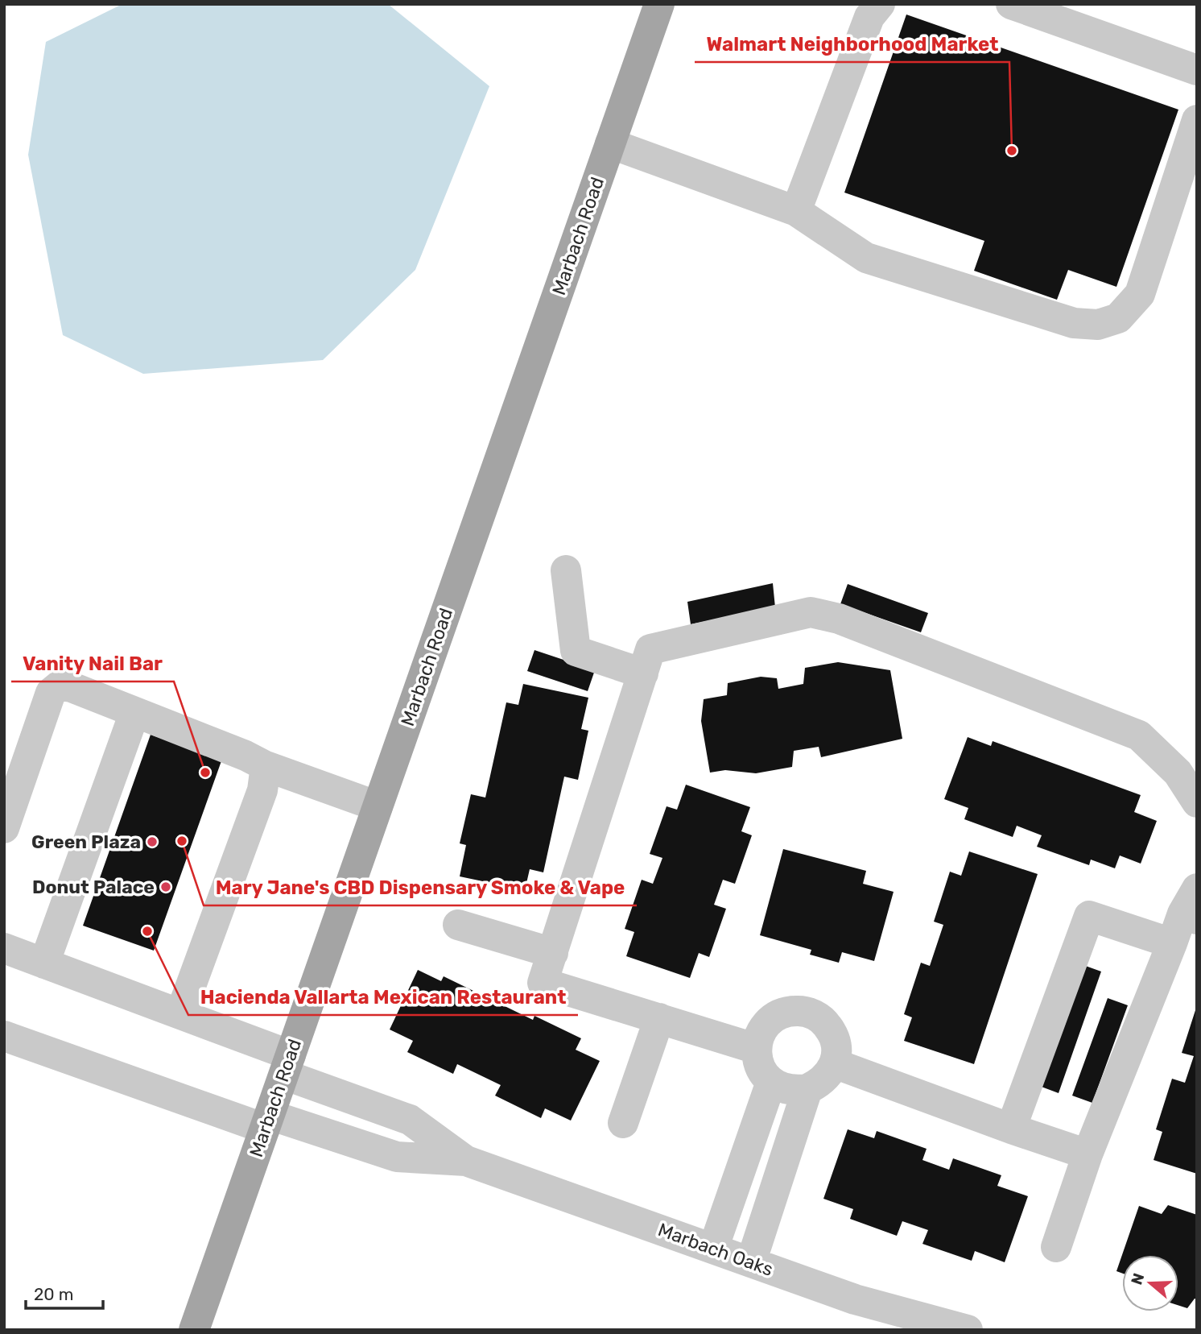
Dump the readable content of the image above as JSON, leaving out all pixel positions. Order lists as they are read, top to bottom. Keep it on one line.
{"streets":{"main road":["Marbach Road"],"street":["Marbach Oaks"]},"crossings":[["Marbach Road","Marbach Oaks"]],"places":["Walmart Neighborhood Market","Vanity Nail Bar","Mary Jane's CBD Dispensary Smoke & Vape","Green Plaza","Donut Palace","Hacienda Vallarta Mexican Restaurant"],"scale_bar":"20 m","north":"left"}
